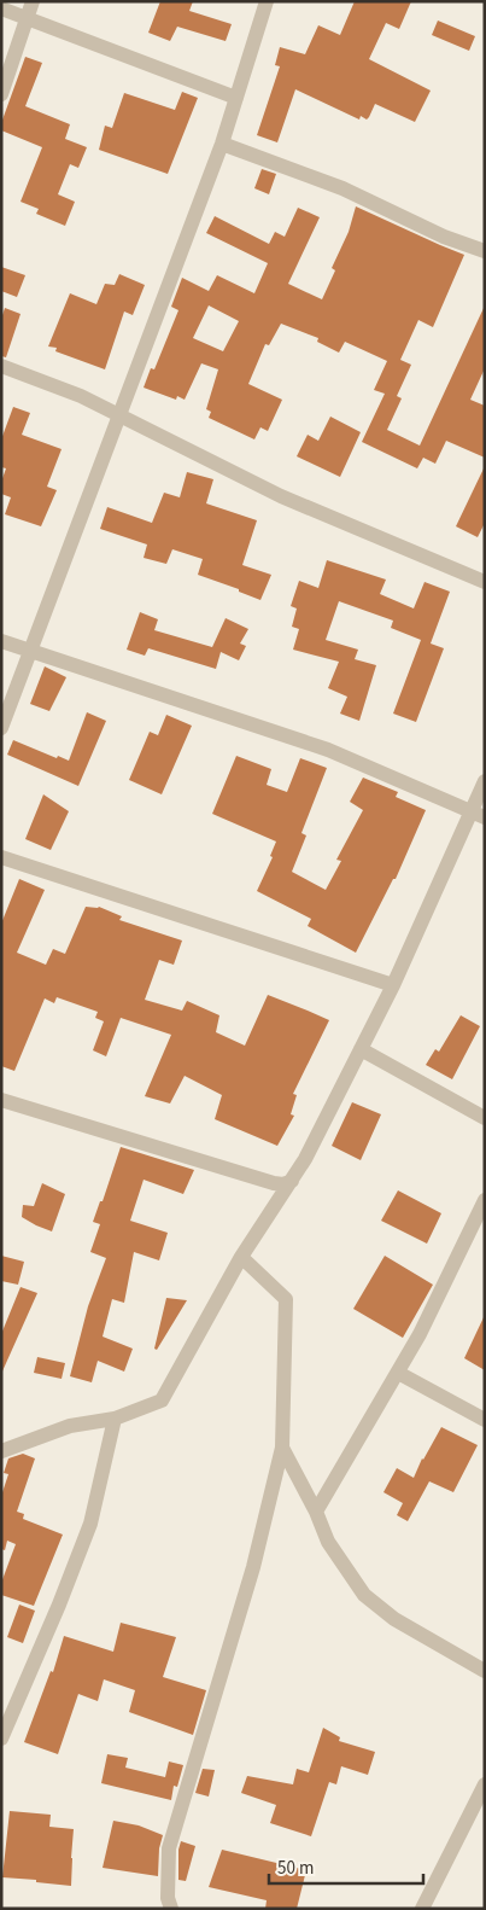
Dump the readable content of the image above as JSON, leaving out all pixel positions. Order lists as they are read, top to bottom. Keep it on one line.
{"scale_bar":"50 m"}
